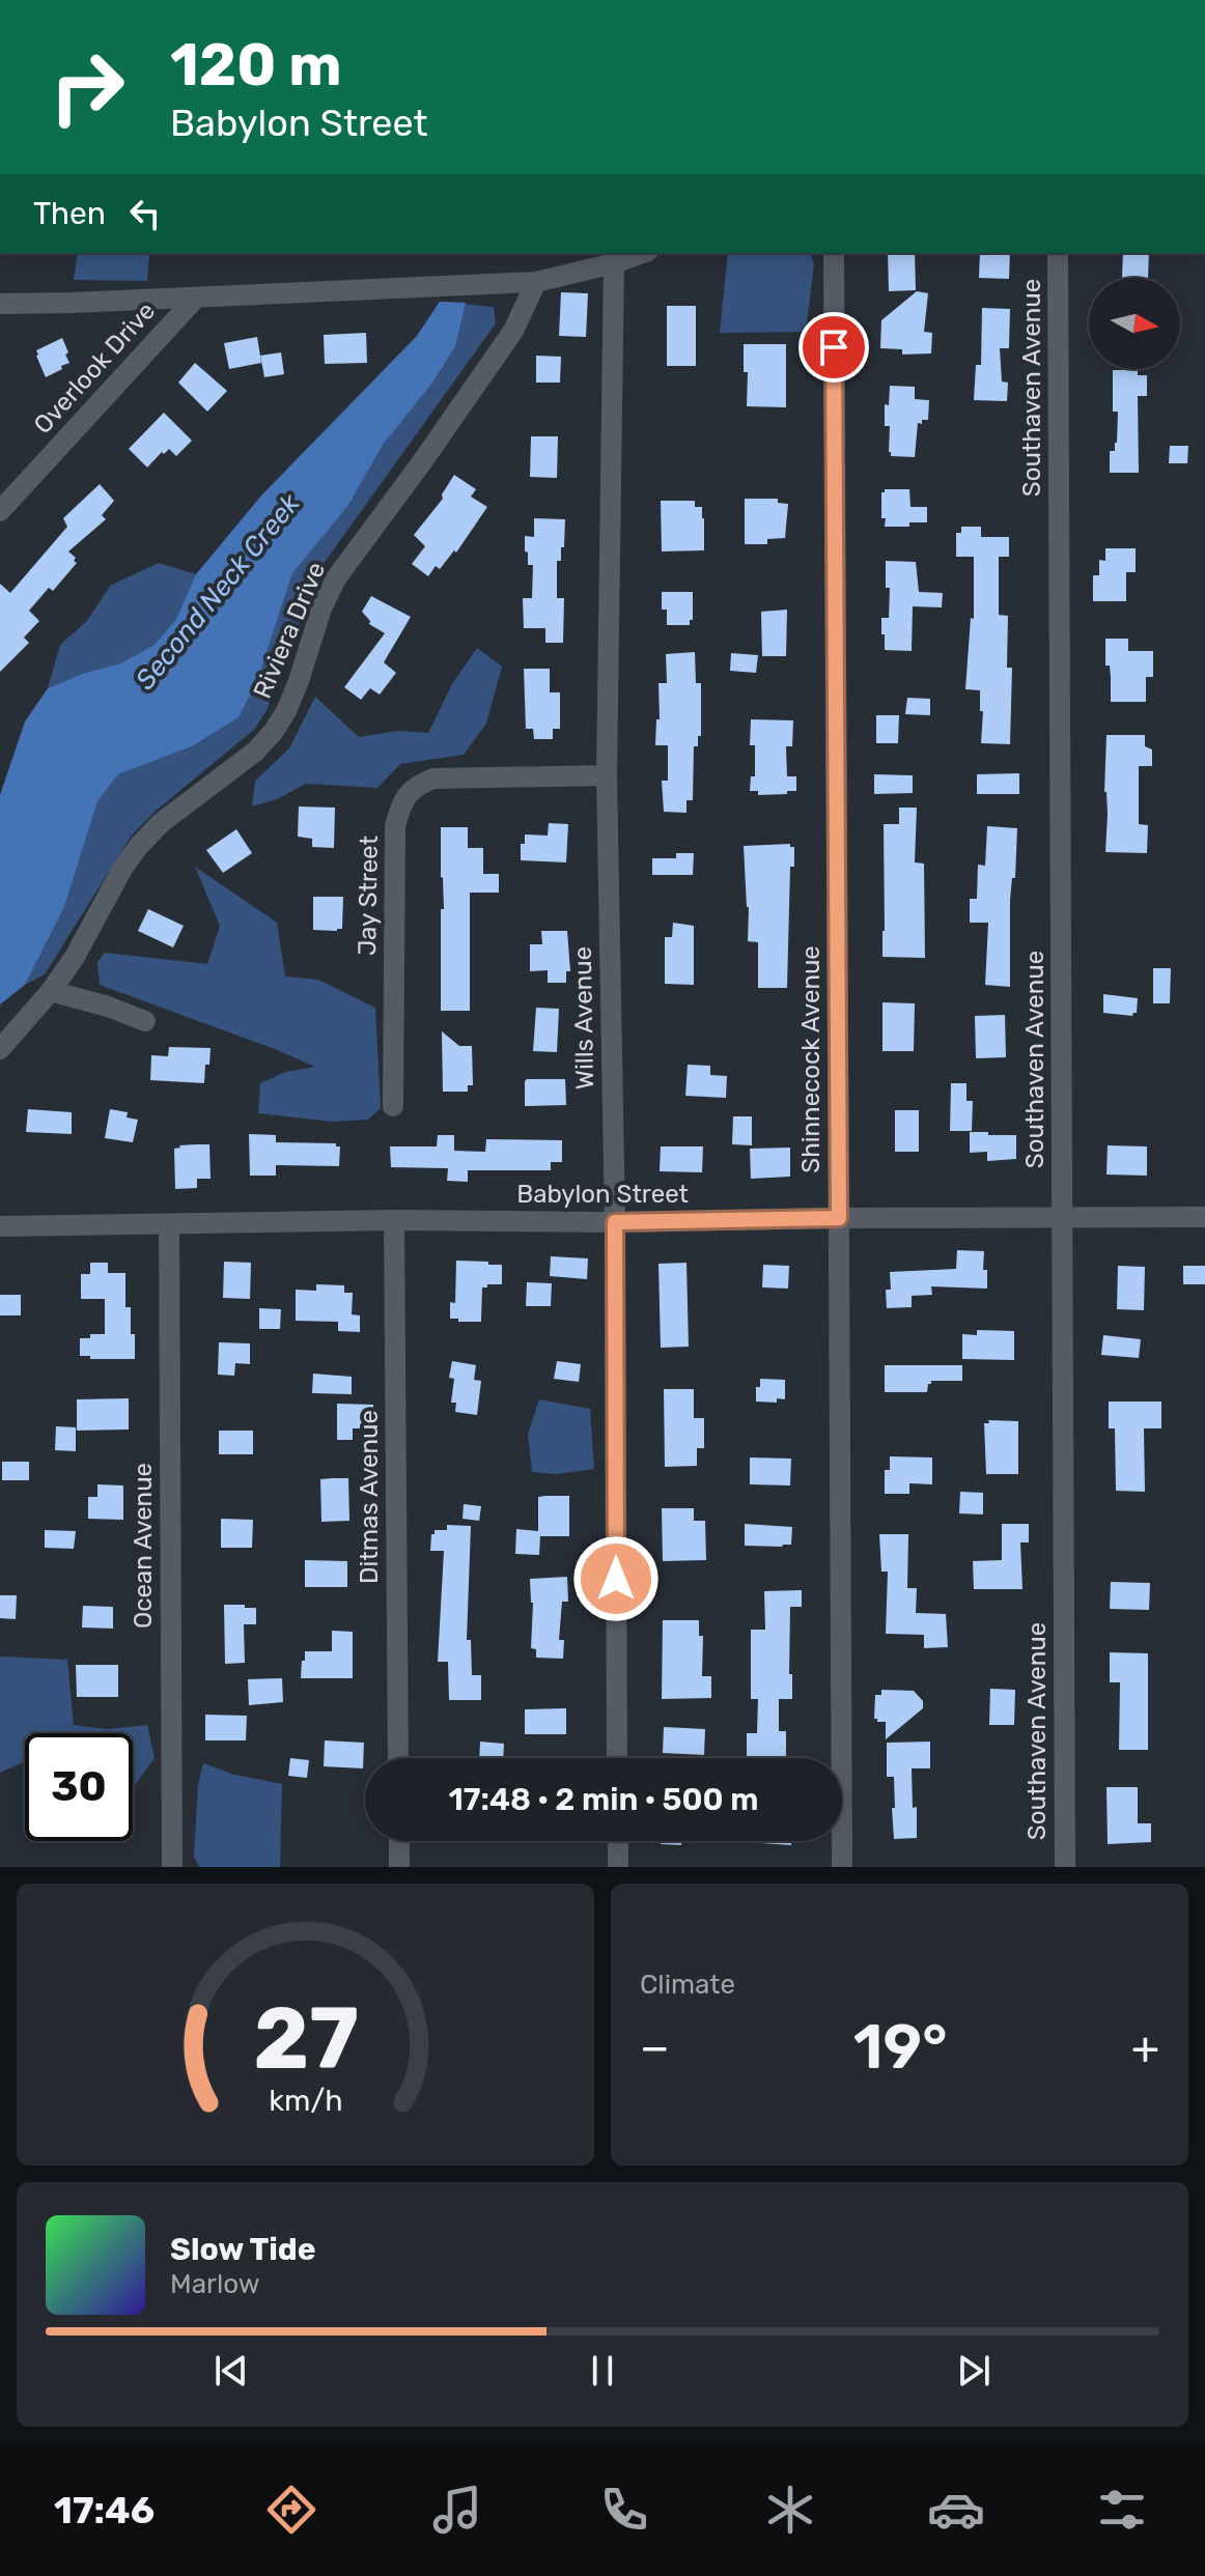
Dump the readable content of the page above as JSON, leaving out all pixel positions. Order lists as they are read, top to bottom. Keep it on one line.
{"streets":{"street":["Overlook Drive","Southaven Avenue","Riviera Drive","Jay Street","Wills Avenue","Shinnecock Avenue","Babylon Street","Ditmas Avenue","Ocean Avenue"]},"crossings":[["Southaven Avenue","Babylon Street"],["Jay Street","Wills Avenue"],["Wills Avenue","Babylon Street"],["Shinnecock Avenue","Babylon Street"],["Babylon Street","Ditmas Avenue"],["Babylon Street","Ocean Avenue"]],"water":["Second Neck Creek"],"north":"right","page":{"turn":["120 m","Babylon Street"],"then":"Then","limit":"30","trip":"17:48 · 2 min · 500 m","tile":"Climate","heat":["−","19°","+"],"song":["Slow Tide","Marlow"],"tabs":"17:46","gauge":["27","km/h"]}}
